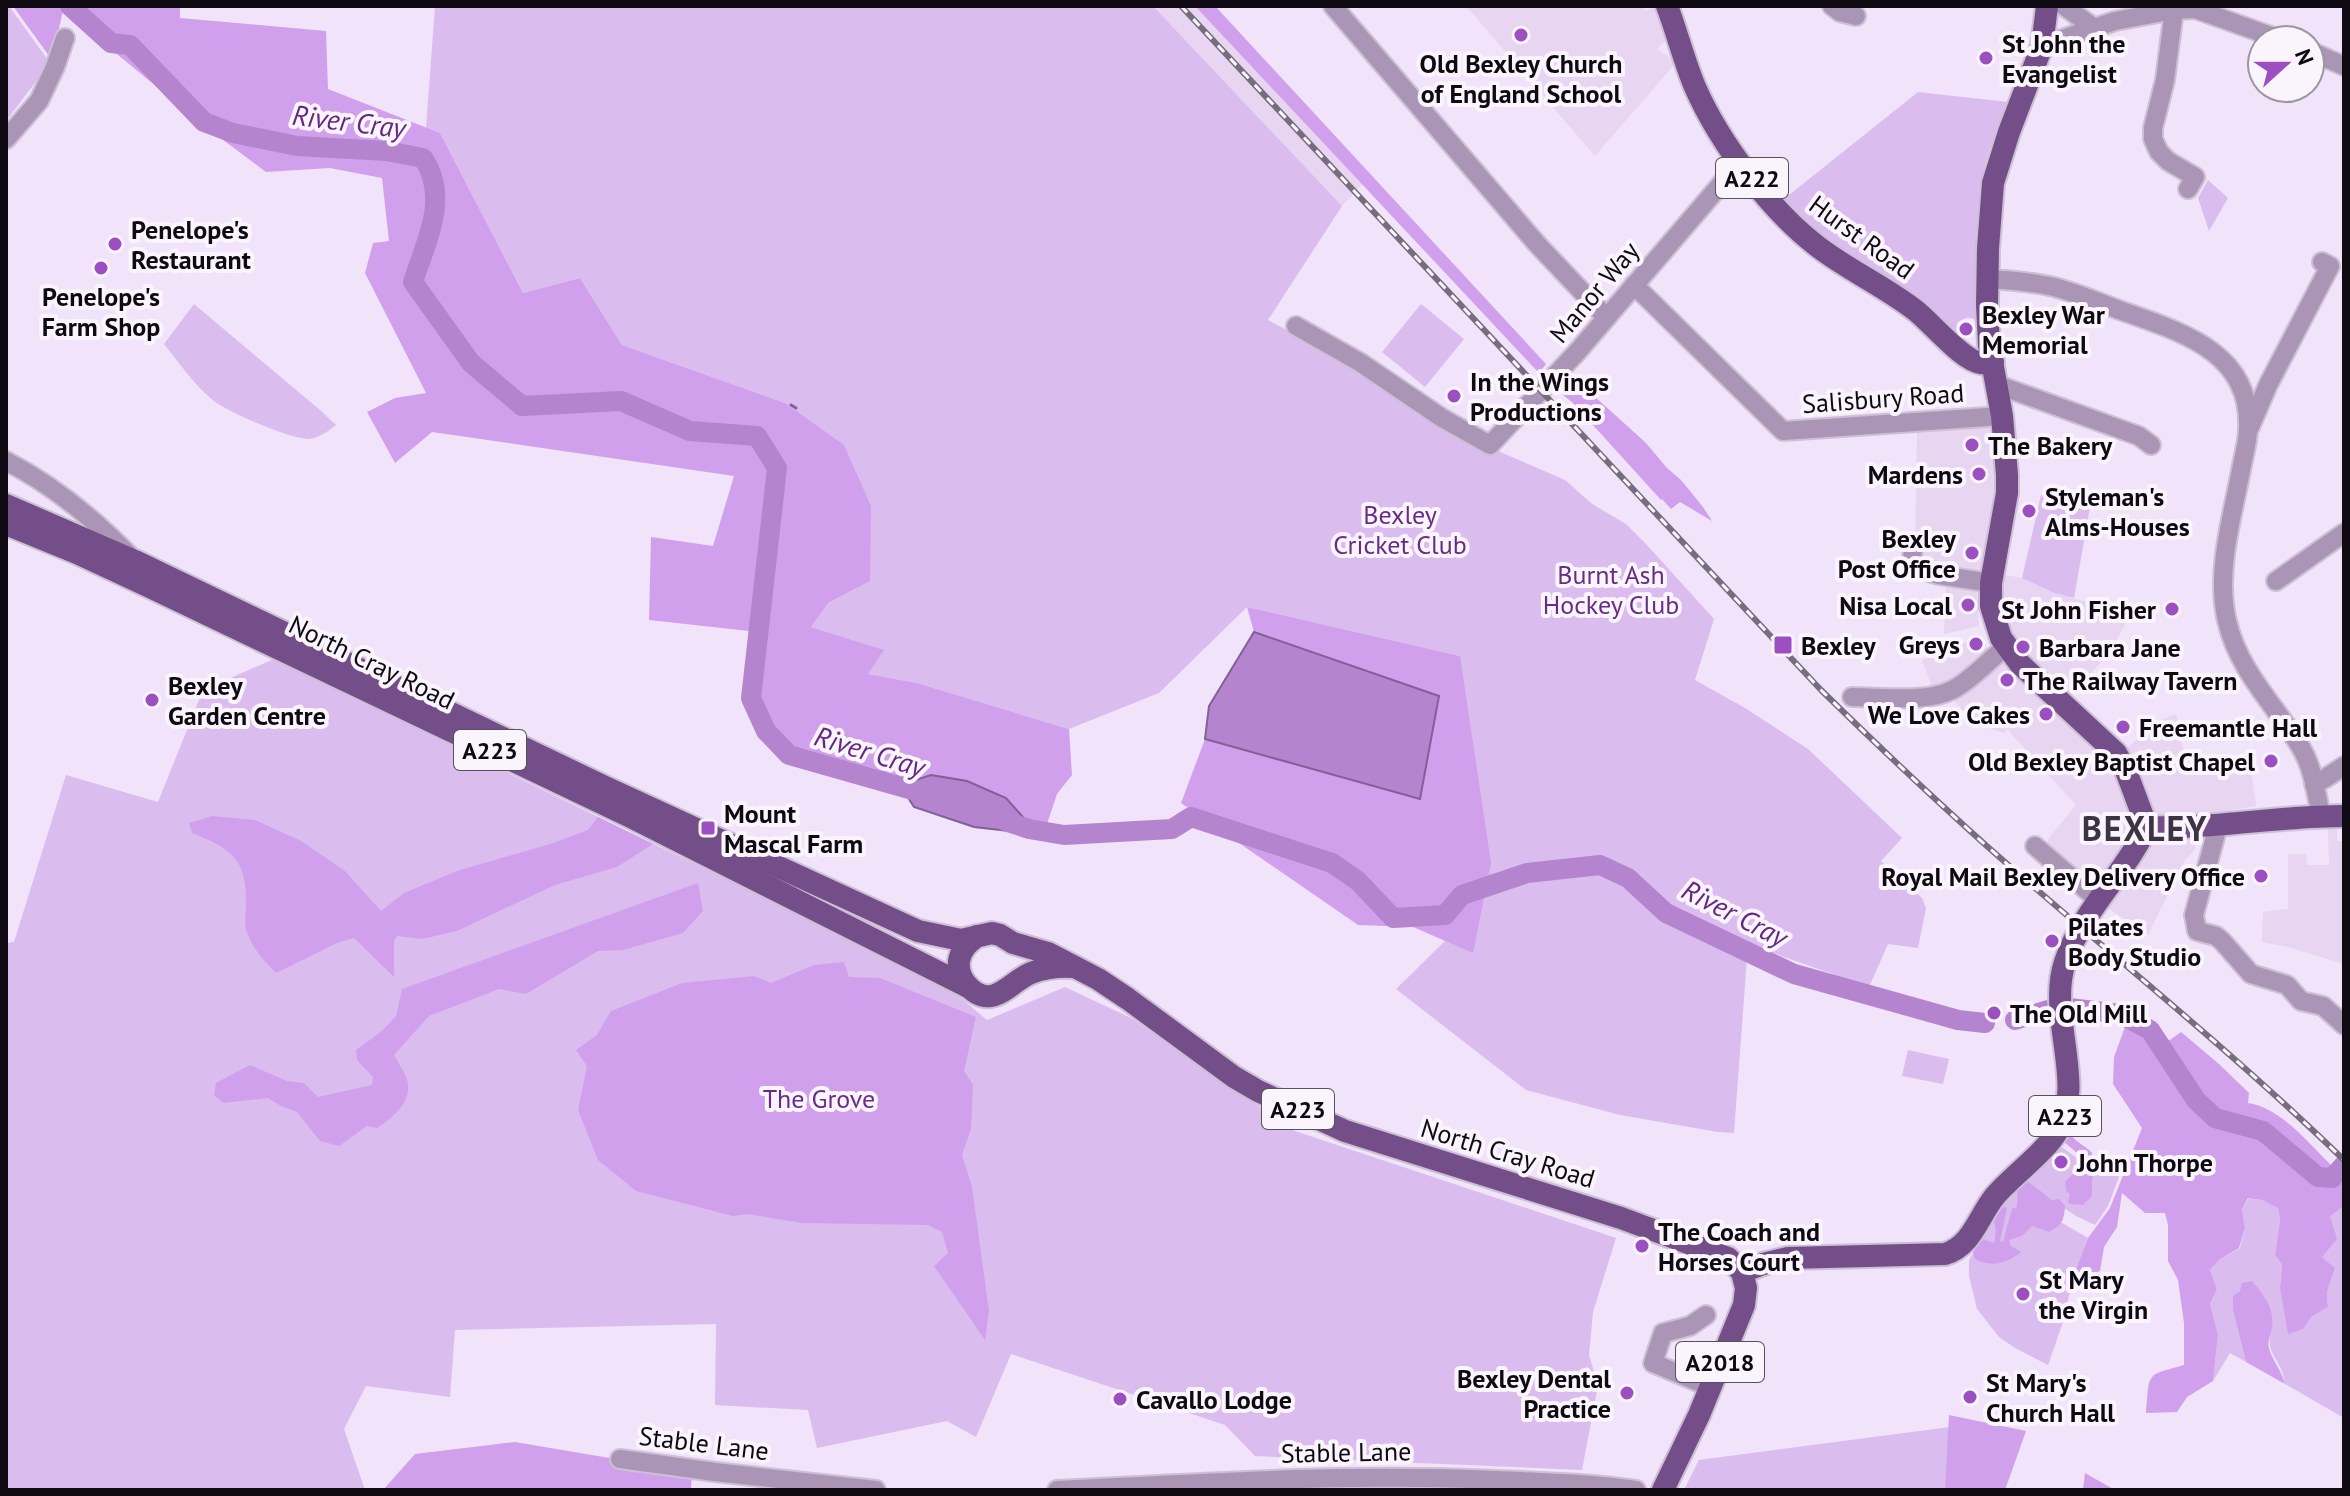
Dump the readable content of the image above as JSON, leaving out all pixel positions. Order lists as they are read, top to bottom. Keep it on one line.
{"streets":{"main road":["A222","Hurst Road","North Cray Road","A223","A2018"],"street":["Manor Way","Salisbury Road","Stable Lane"]},"crossings":[["Hurst Road","Manor Way"],["Manor Way","Salisbury Road"],["North Cray Road","A223"],["North Cray Road","A2018"],["A223","A2018"]],"districts":["BEXLEY"],"water":["River Cray"],"parks":["Bexley Cricket Club","Burnt Ash Hockey Club","The Grove"],"places":{"other":["Old Bexley Church of England School","St John the Evangelist","Penelope's Restaurant","Penelope's Farm Shop","Bexley War Memorial","In the Wings Productions","The Bakery","Mardens","Styleman's Alms-Houses","Bexley Post Office","Nisa Local","St John Fisher","Greys","Barbara Jane","The Railway Tavern","Bexley Garden Centre","We Love Cakes","Freemantle Hall","Old Bexley Baptist Chapel","Royal Mail Bexley Delivery Office","Pilates Body Studio","The Old Mill","John Thorpe","The Coach and Horses Court","St Mary the Virgin","Bexley Dental Practice","St Mary's Church Hall","Cavallo Lodge"],"transit":["Bexley","Mount Mascal Farm"]},"north":"right"}
